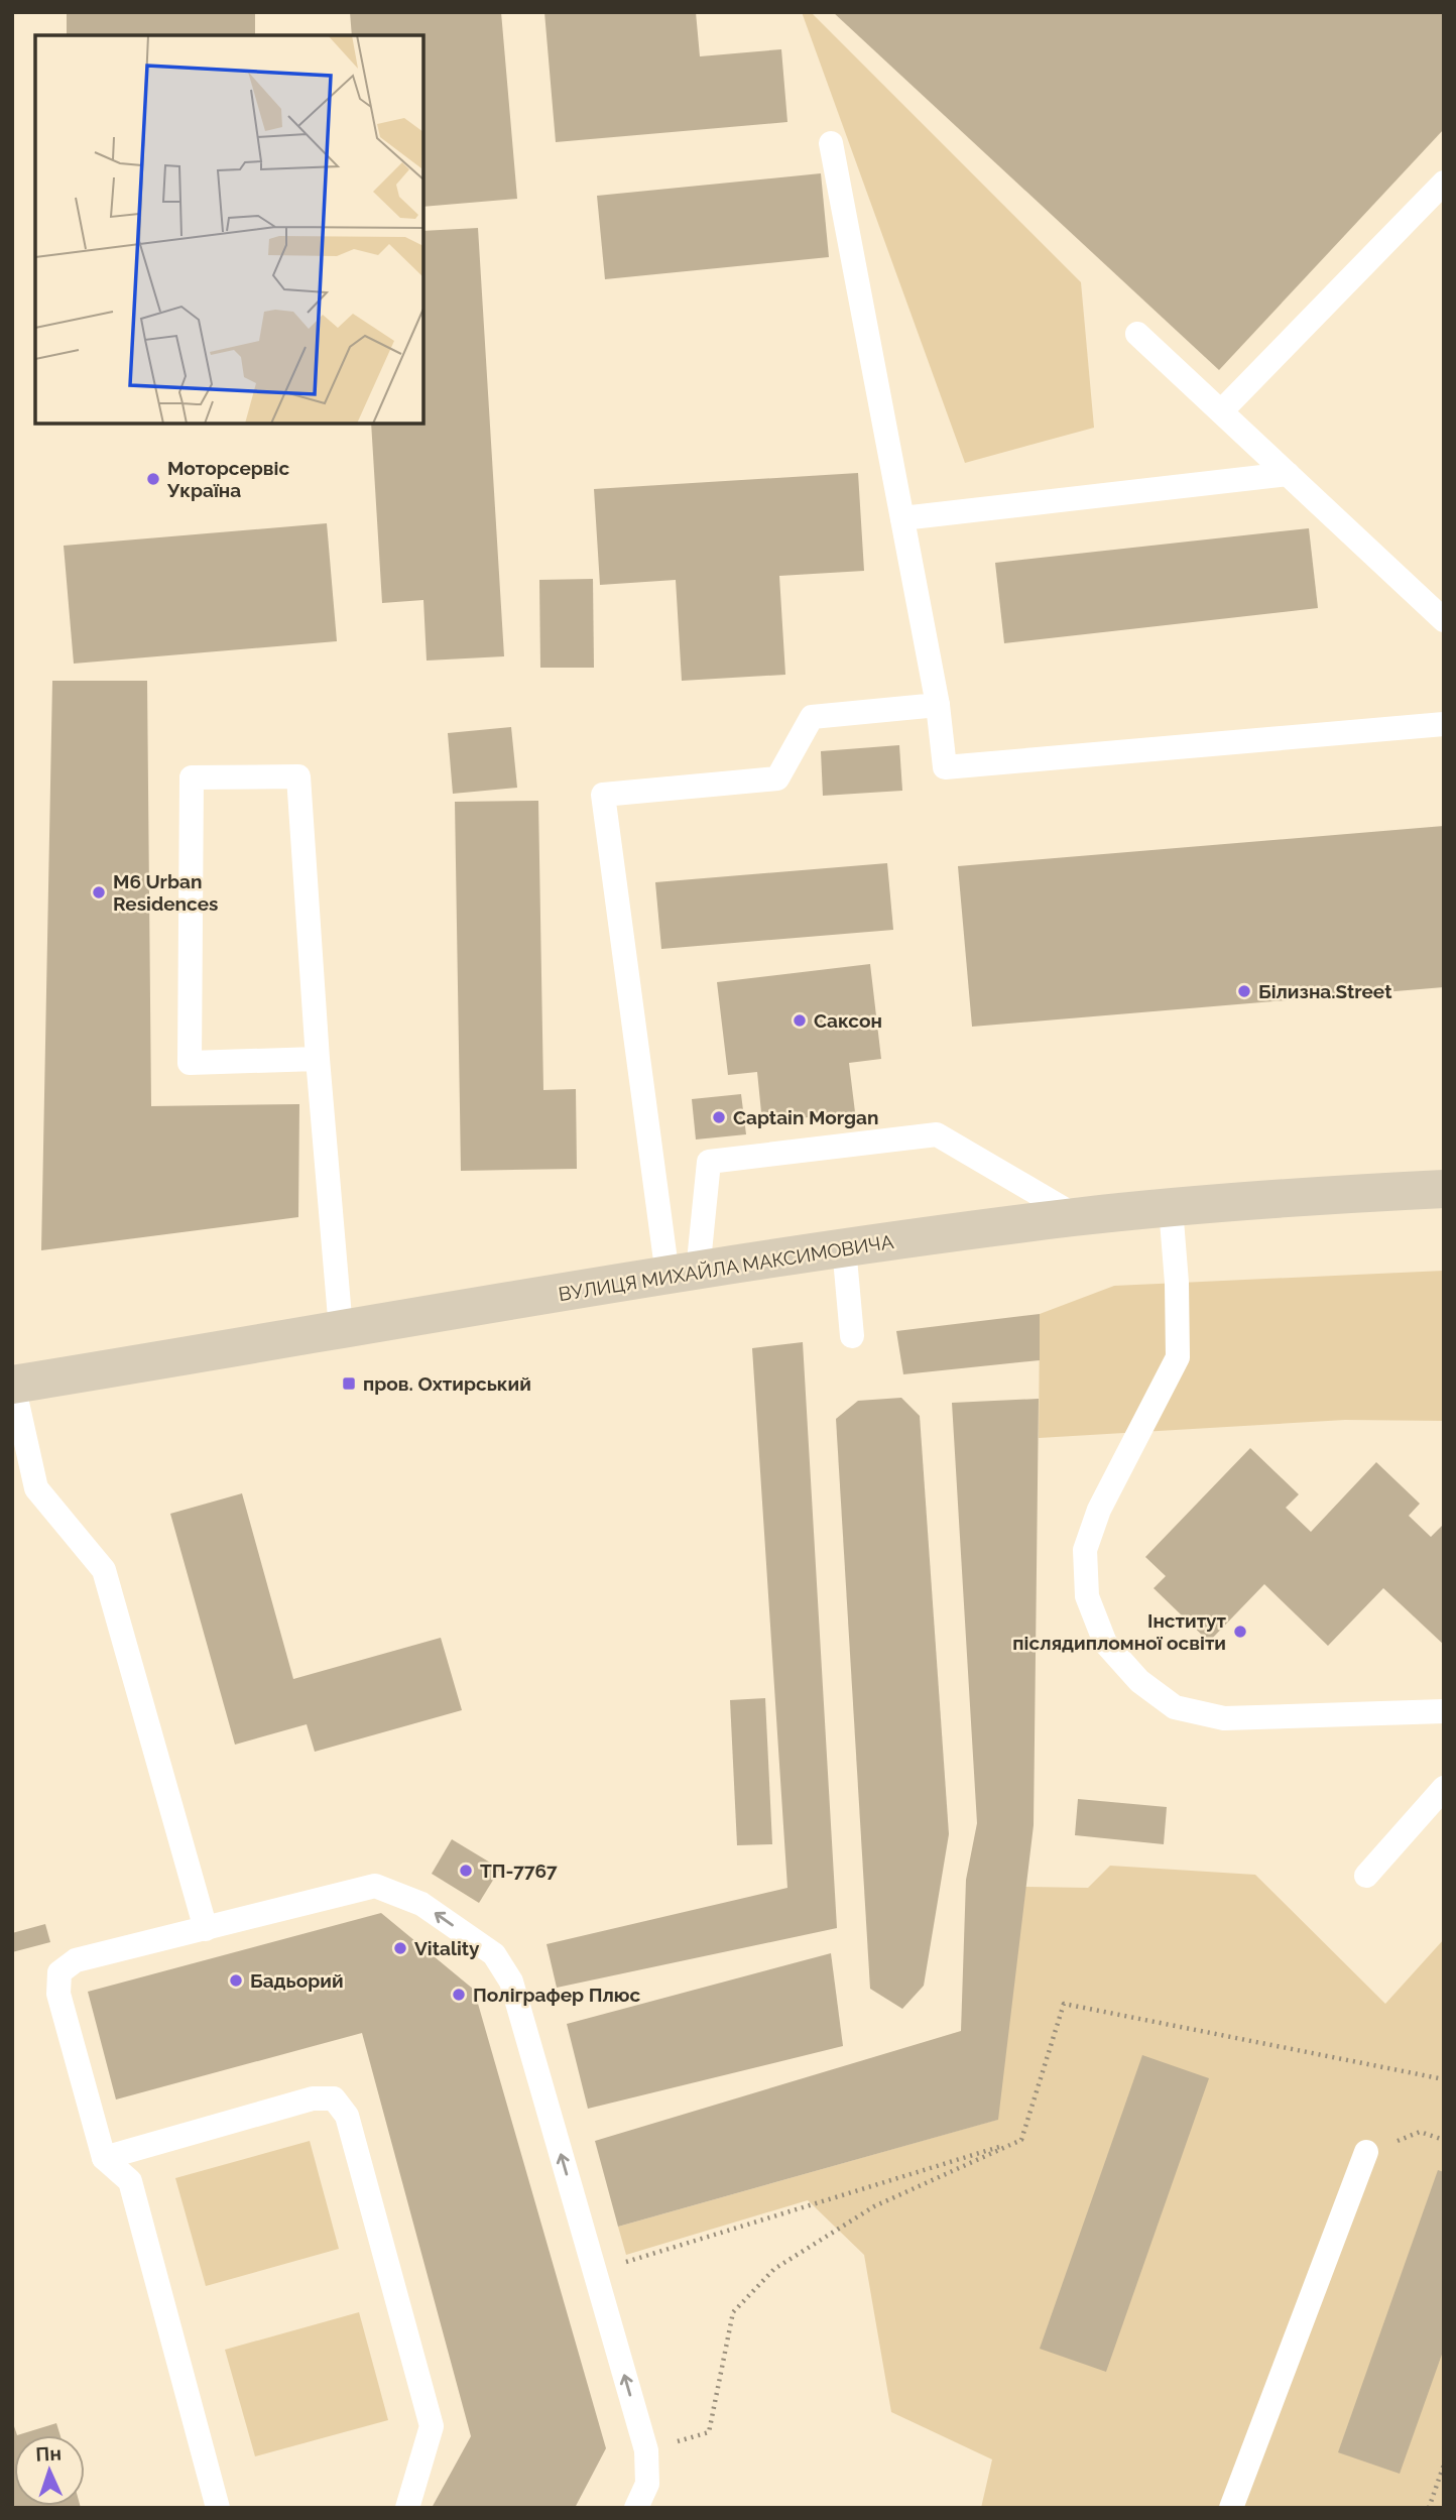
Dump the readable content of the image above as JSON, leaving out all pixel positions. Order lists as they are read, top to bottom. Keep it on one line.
{"streets":{"main road":["ВУЛИЦЯ МИХАЙЛА МАКСИМОВИЧА"]},"places":{"other":["Моторсервіс Україна","M6 Urban Residences","Білизна.Street","Саксон","Captain Morgan","Інститут післядипломної освіти","ТП-7767","Vitality","Бадьорий","Поліграфер Плюс"],"transit":["пров. Охтирський"]},"north":"top"}
